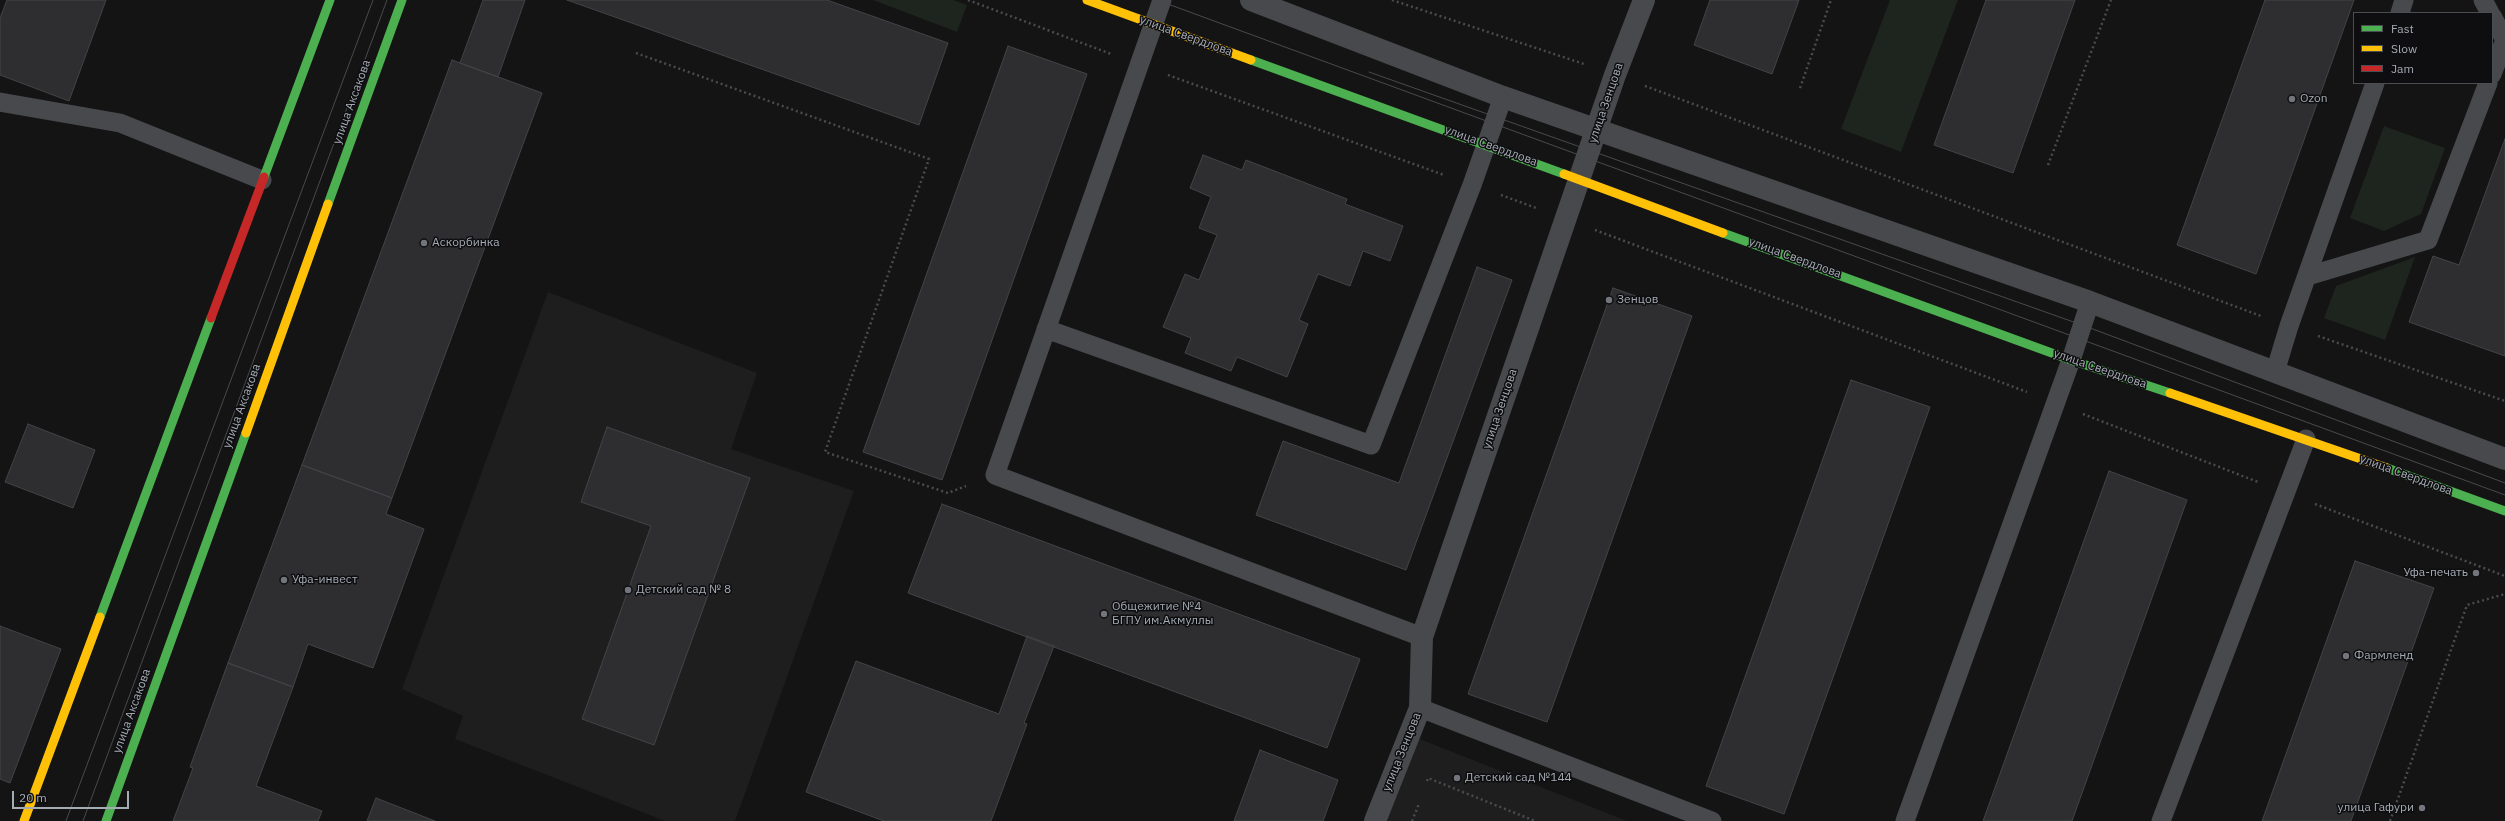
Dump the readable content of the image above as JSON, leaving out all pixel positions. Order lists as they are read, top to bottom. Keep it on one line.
{"streets":{"street":["улица Свердлова","улица Аксакова","улица Зенцова"]},"crossings":[["улица Свердлова","улица Зенцова"]],"places":["Ozon","Аскорбинка","Зенцов","Уфа-печать","Уфа-инвест","Детский сад № 8","Общежитие №4 БГПУ им.Акмуллы","Фармленд","Детский сад №144","улица Гафури"],"legend":["Fast","Slow","Jam"],"scale_bar":"20 m"}
